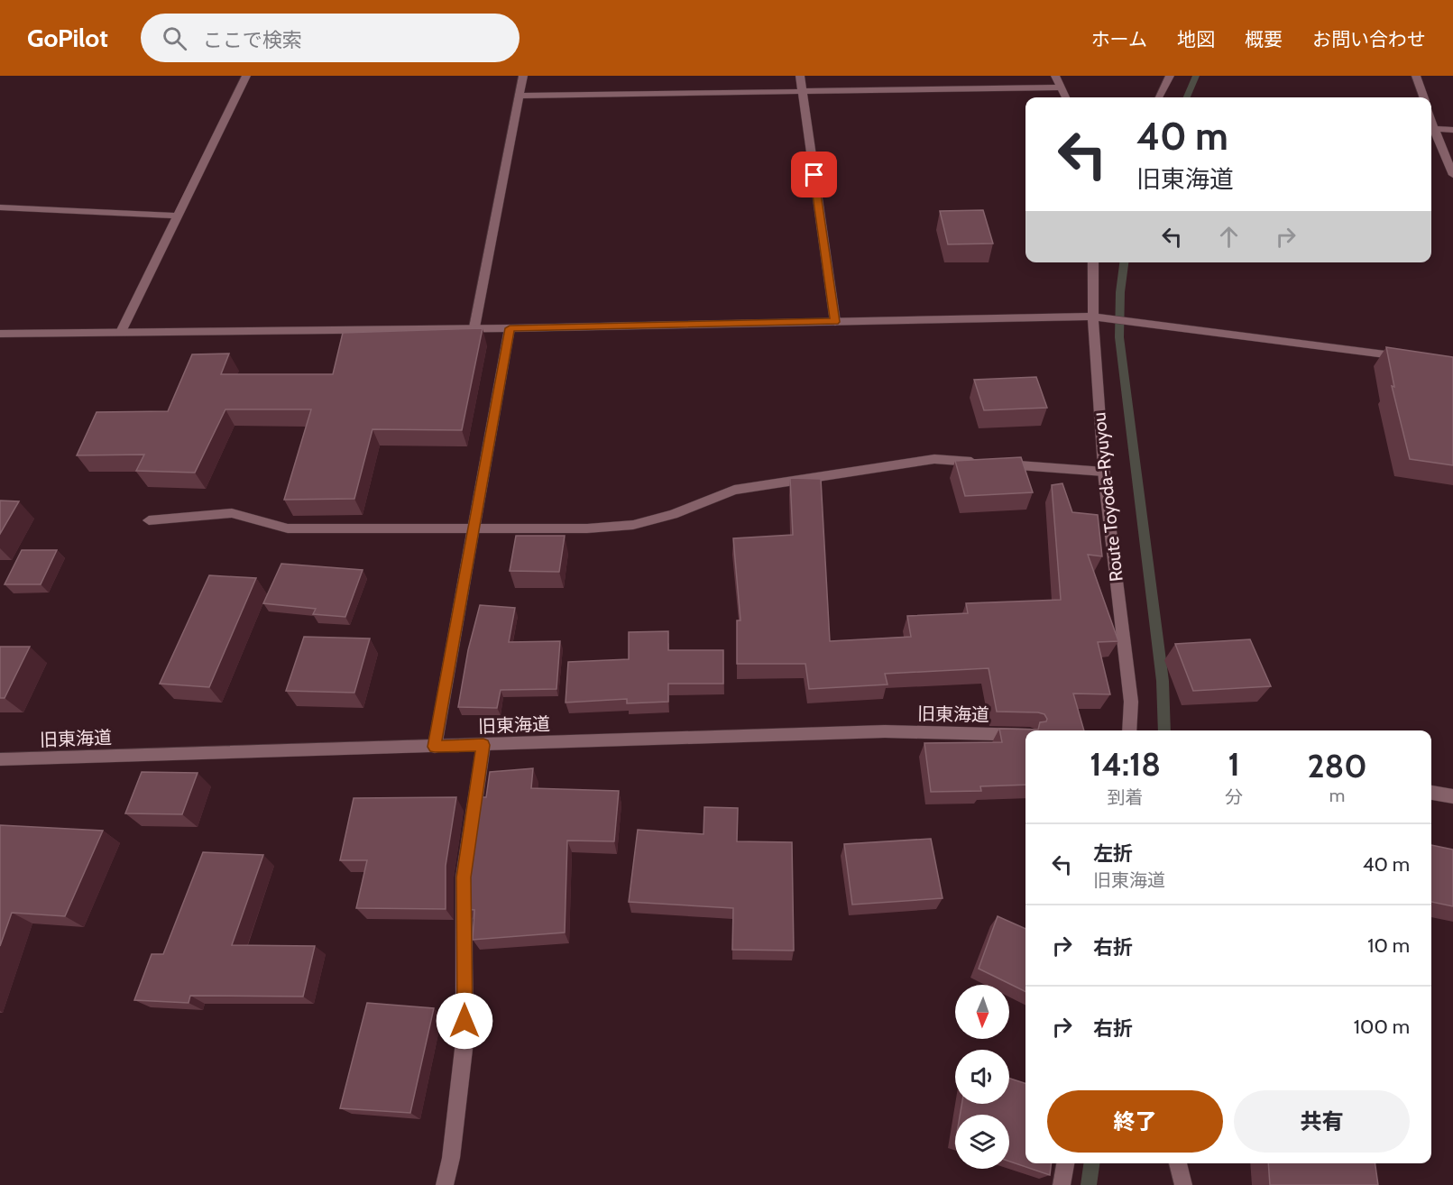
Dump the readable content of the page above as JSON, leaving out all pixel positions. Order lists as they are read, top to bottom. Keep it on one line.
{"streets":{"street":["Route Toyoda-Ryuyou","旧東海道"]},"north":"bottom","page":{"header":"GoPilot","search":"ここで検索","nav":["ホーム","地図","概要","お問い合わせ"],"turn":["40 m","旧東海道"],"eta":["14:18","到着","1","分","280","m"],"list":[{"name":"左折","note":"旧東海道","value":"40 m"},{"name":"右折","value":"10 m"},{"name":"右折","value":"100 m"}],"buttons":["終了","共有"]}}
